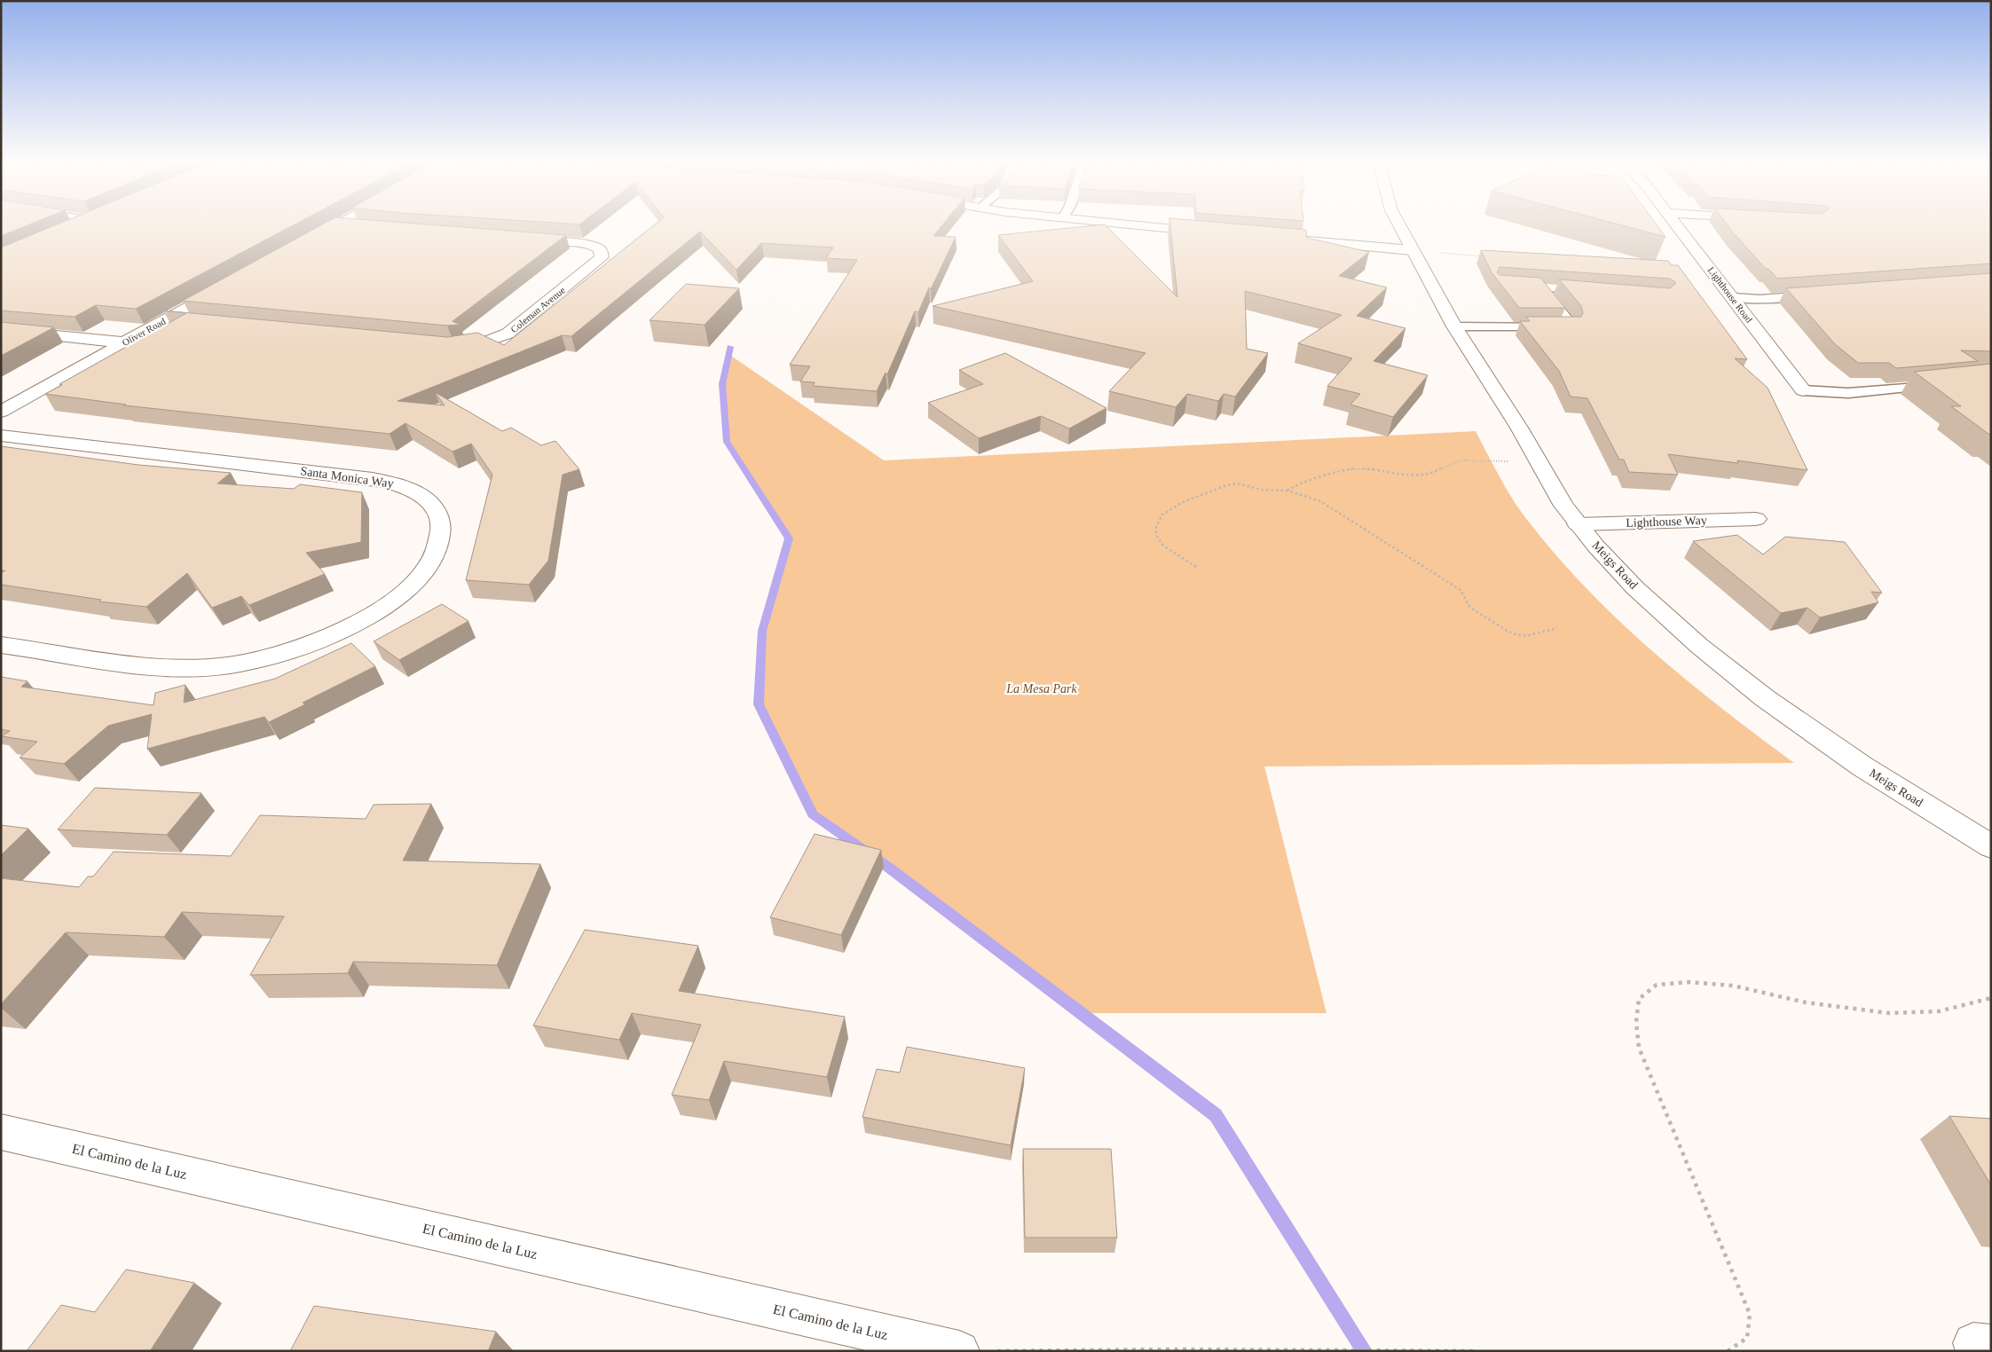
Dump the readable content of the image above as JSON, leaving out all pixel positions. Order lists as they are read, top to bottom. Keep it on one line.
{"streets":{"street":["Lighthouse Road","Coleman Avenue","Oliver Road","Santa Monica Way","Lighthouse Way","Meigs Road","El Camino de la Luz"]},"crossings":[["Lighthouse Way","Meigs Road"]],"parks":["La Mesa Park"]}
